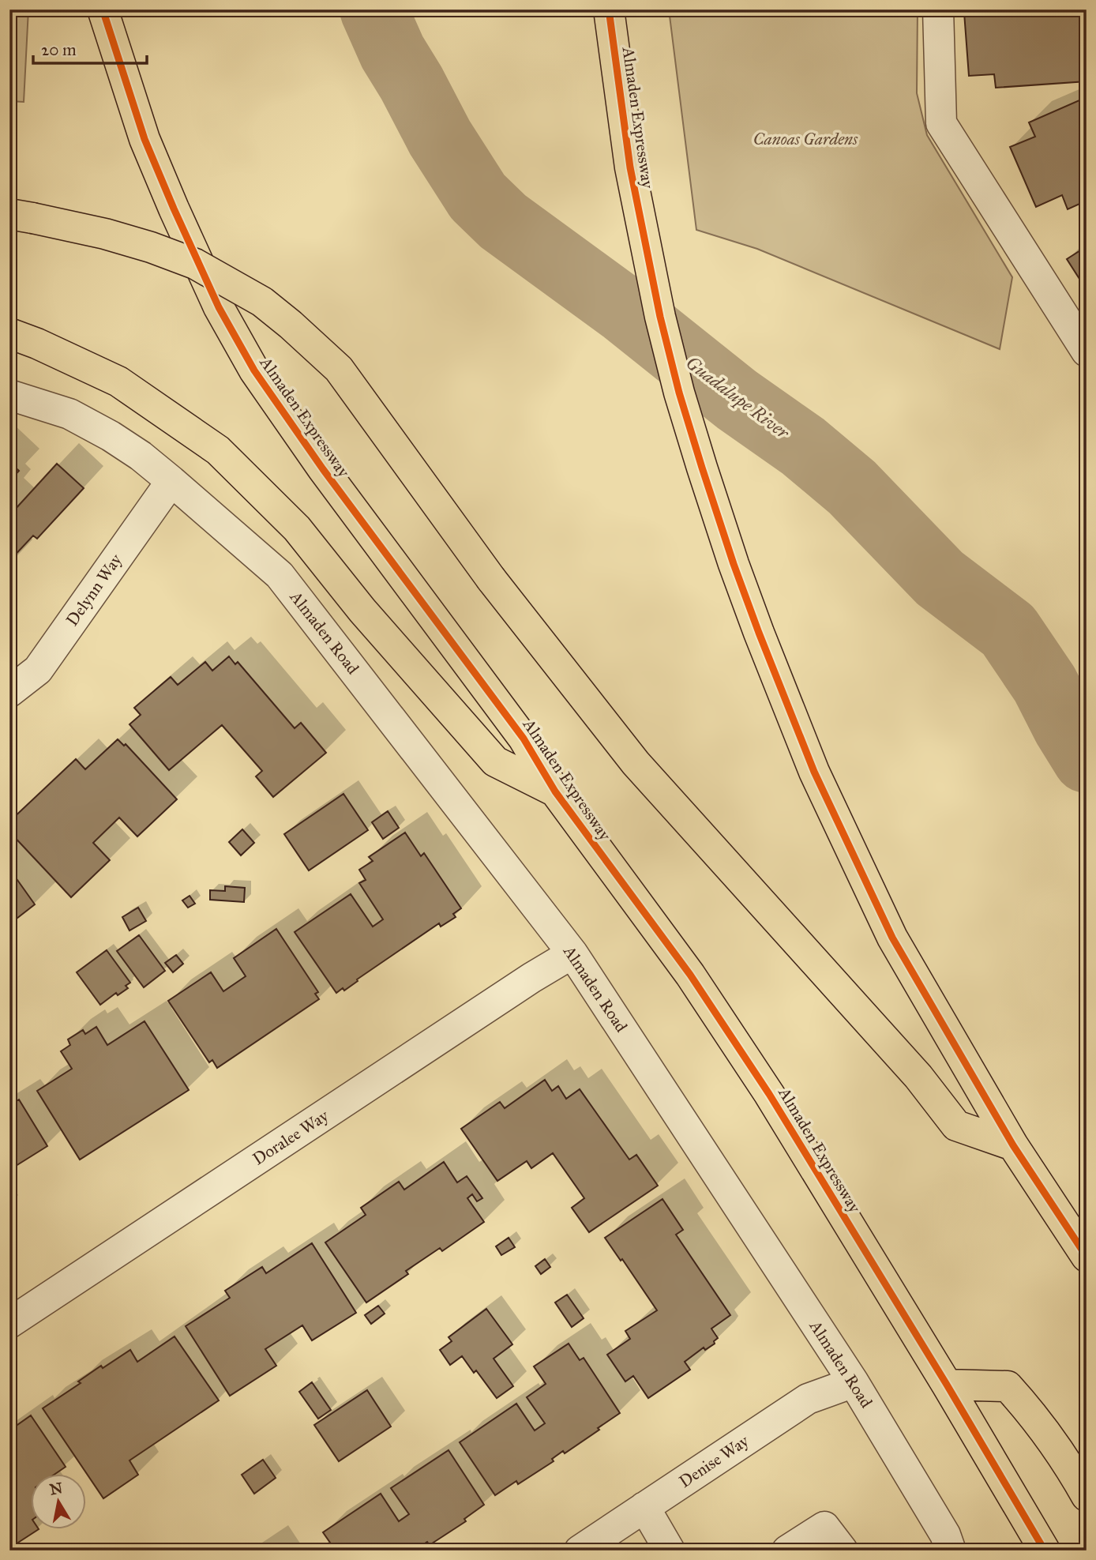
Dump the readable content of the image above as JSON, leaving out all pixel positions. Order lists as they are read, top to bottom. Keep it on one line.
{"streets":{"main road":["Almaden Expressway"],"street":["Delynn Way","Almaden Road","Doralee Way","Denise Way"]},"crossings":[["Delynn Way","Almaden Road"],["Almaden Road","Doralee Way"],["Almaden Road","Denise Way"]],"water":["Guadalupe River"],"parks":["Canoas Gardens"],"scale_bar":"20 m","north":"top"}
